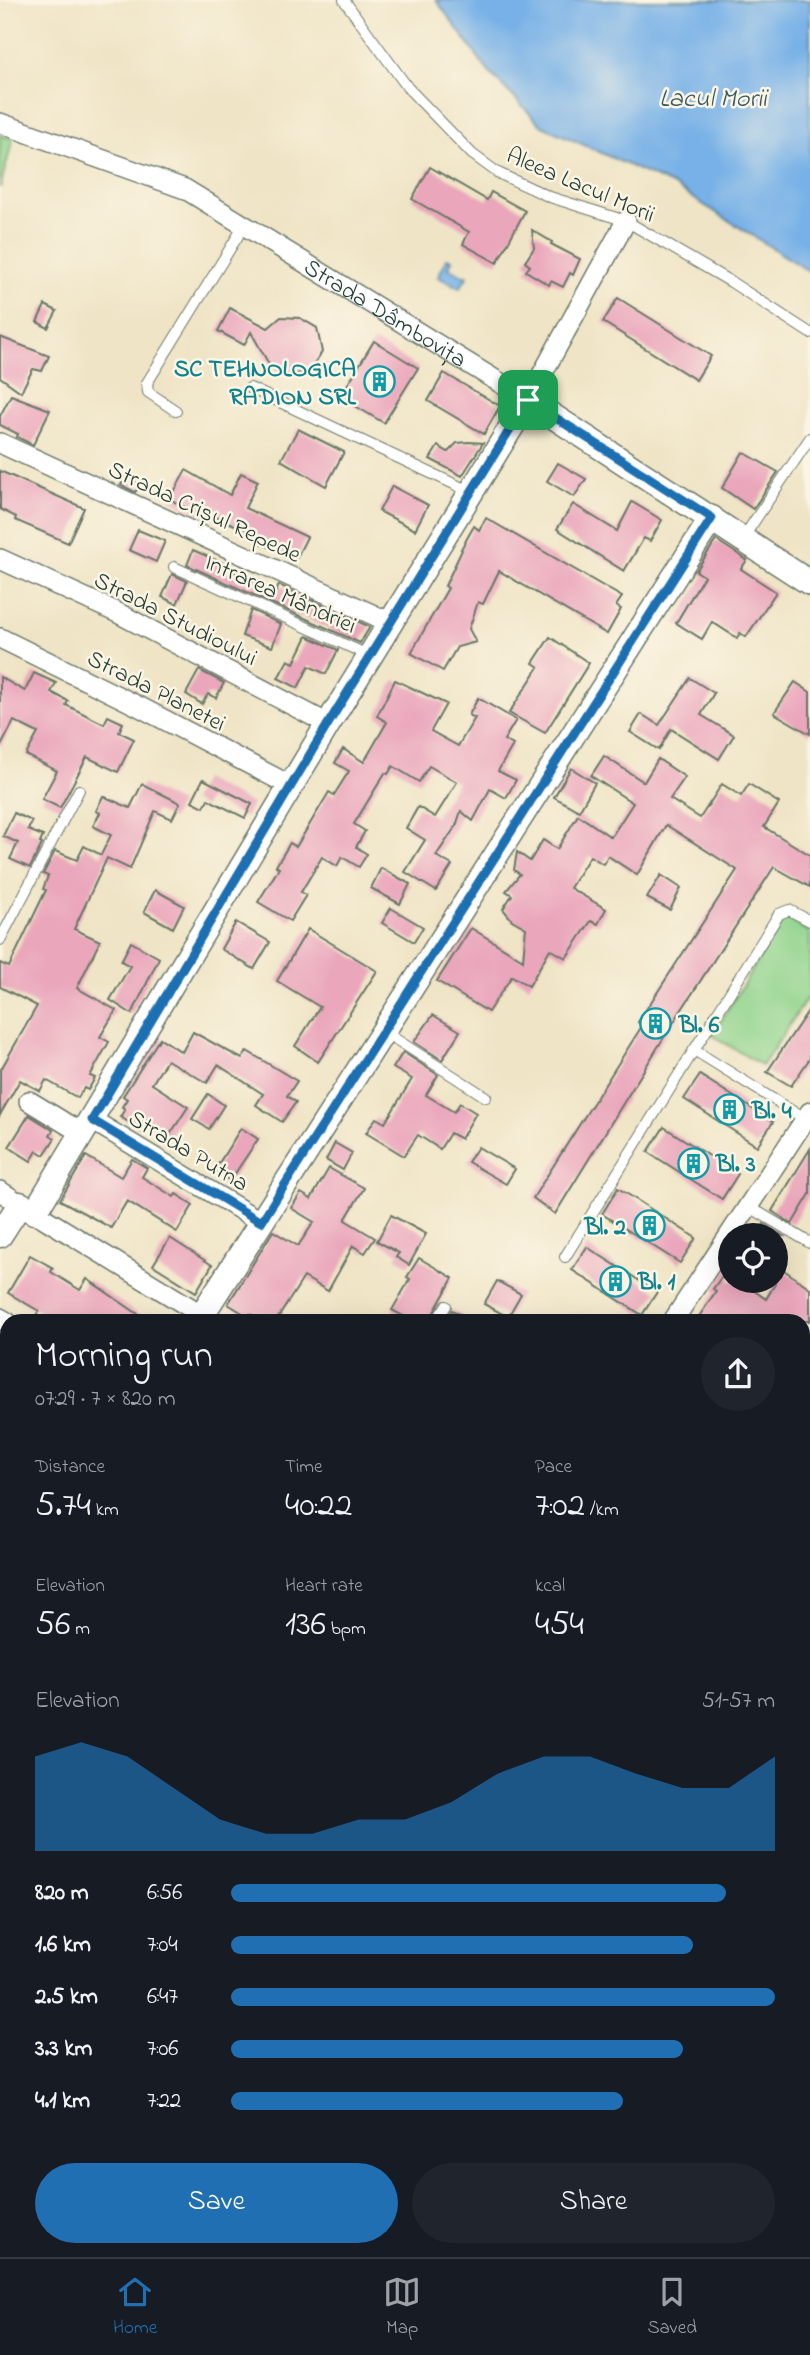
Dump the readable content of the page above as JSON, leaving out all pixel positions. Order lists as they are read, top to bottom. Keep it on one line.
{"streets":{"street":["Strada Dâmbovița","Strada Crișul Repede","Strada Studioului","Strada Planetei","Strada Putna"],"lane":["Aleea Lacul Morii","Intrarea Mândriei"]},"water":["Lacul Morii"],"places":{"building":["SC TEHNOLOGICA RADION SRL","Bl. 6","Bl. 4","Bl. 3","Bl. 2","Bl. 1"]},"page":{"heading":["Morning run","07:29 · 7 × 820 m"],"stats":[["Distance","5.74 km"],["Time","40:22"],["Pace","7:02 /km"],["Elevation","56 m"],["Heart rate","136 bpm"],["kcal","454"]],"chart":["Elevation","51–57 m"],"list":[{"name":"820 m","note":"6:56"},{"name":"1.6 km","note":"7:04"},{"name":"2.5 km","note":"6:47"},{"name":"3.3 km","note":"7:06"},{"name":"4.1 km","note":"7:22"}],"buttons":["Save","Share"],"tabs":["Home","Map","Saved"]}}
